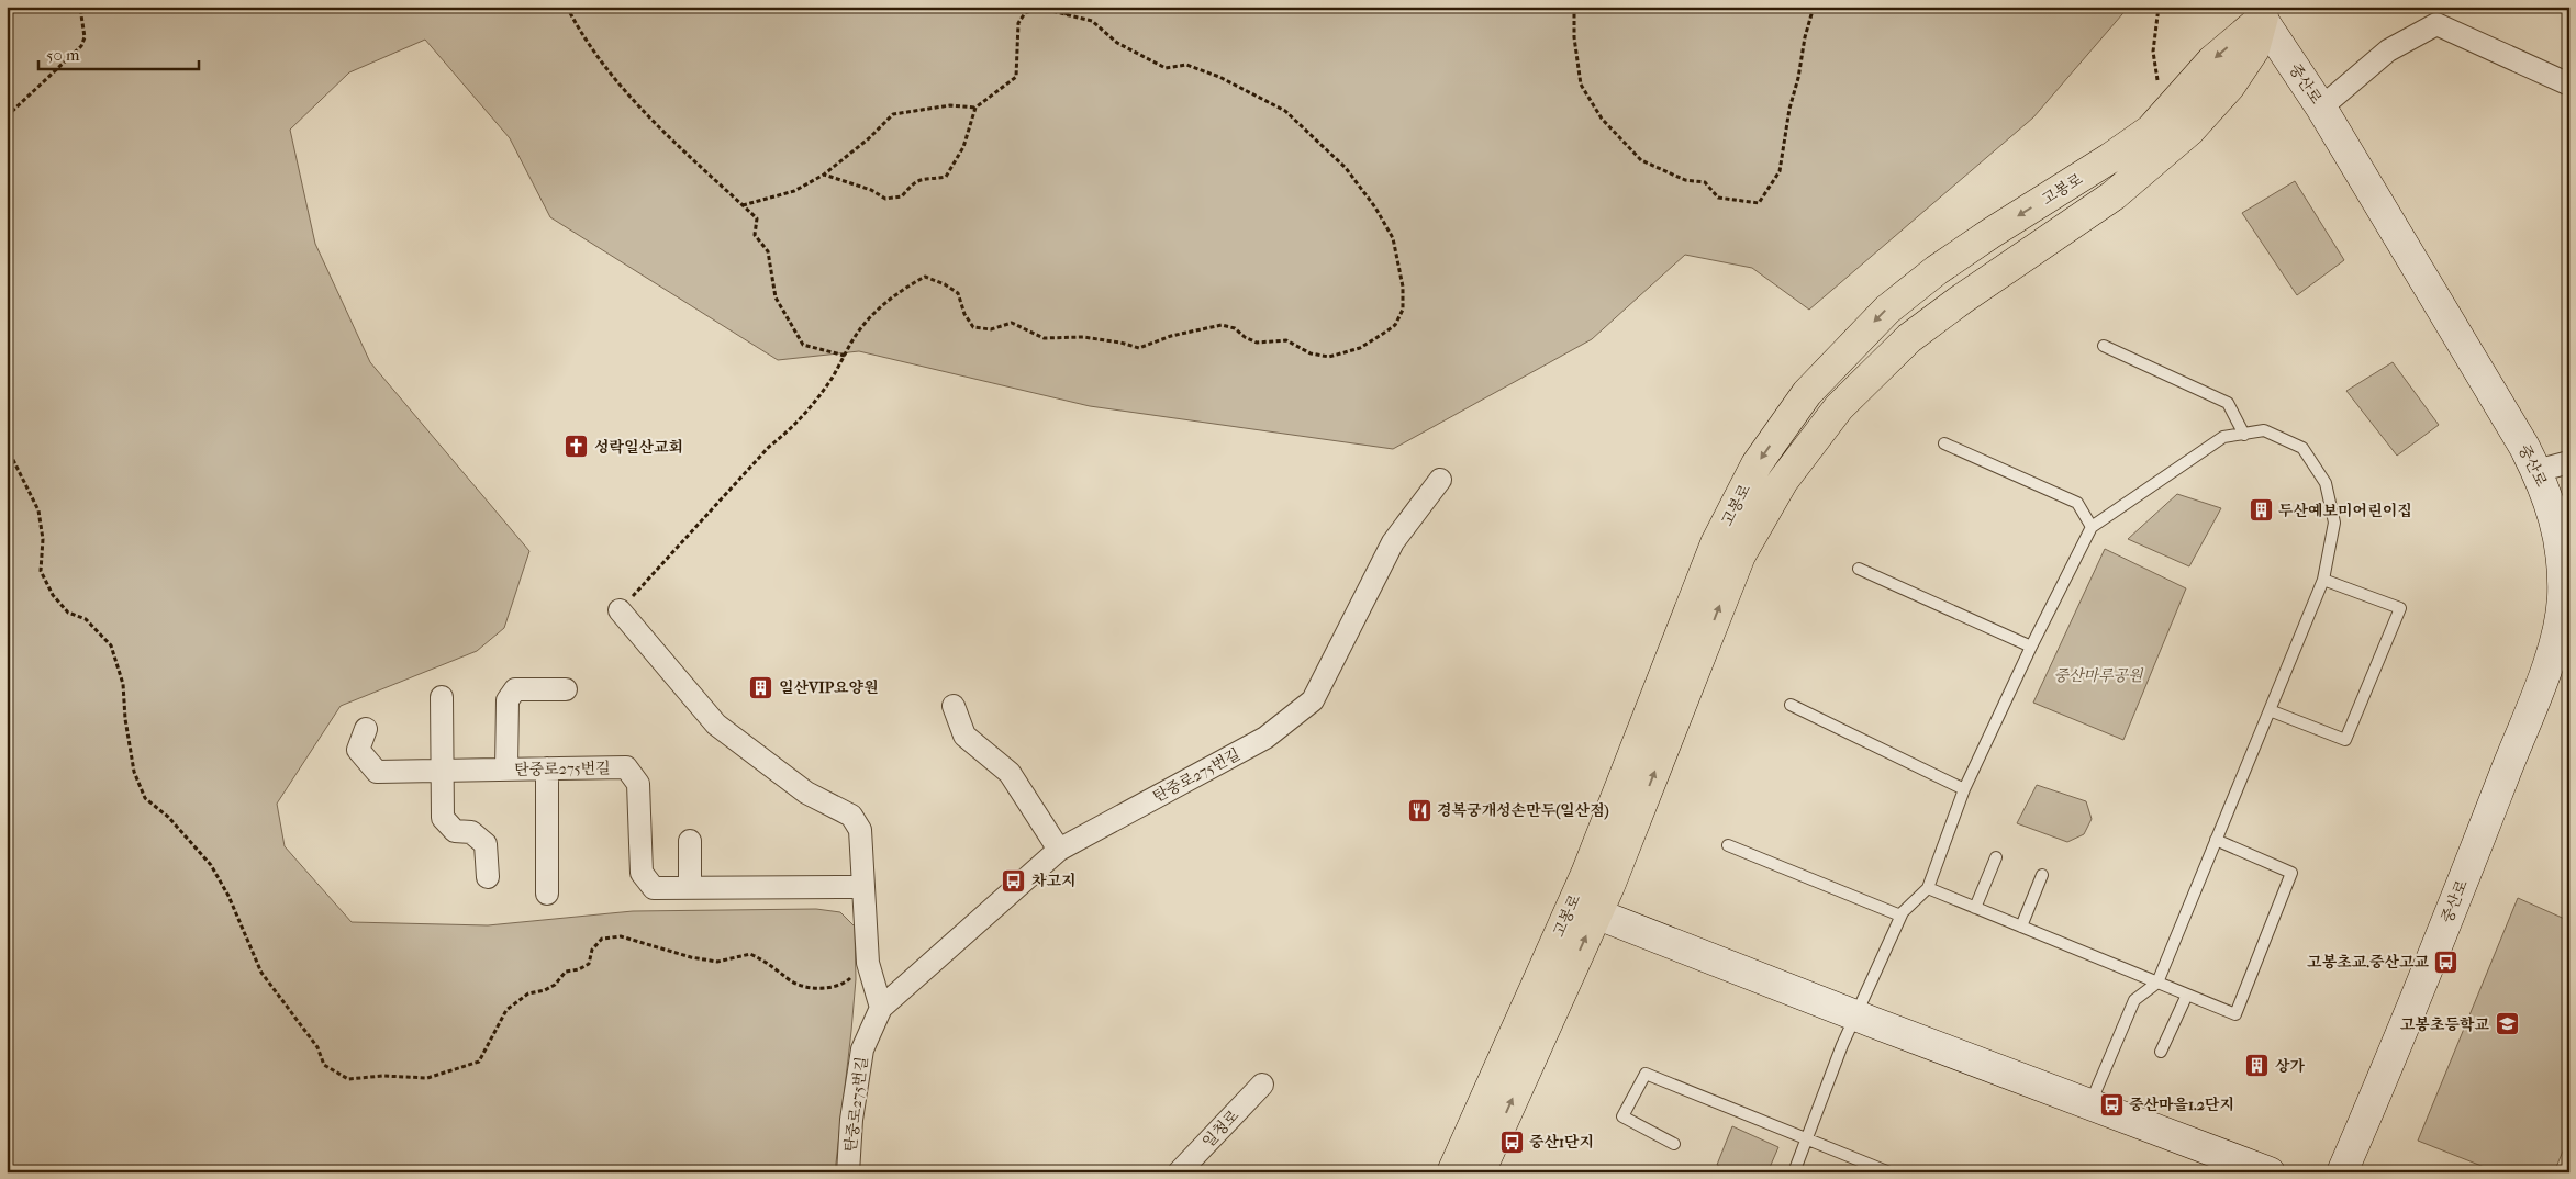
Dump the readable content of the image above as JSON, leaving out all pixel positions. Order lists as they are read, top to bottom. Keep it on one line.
{"streets":{"main road":["중산로","고봉로"],"street":["탄중로275번길","일청로"]},"crossings":[["중산로","고봉로"]],"parks":["중산마루공원"],"places":{"church":["성락일산교회"],"building":["두산예보미어린이집","일산VIP요양원","상가"],"restaurant":["경복궁개성손만두(일산점)"],"bus stop":["차고지","고봉초교.중산고교","중산마을1.2단지","중산1단지"],"school or university":["고봉초등학교"]},"scale_bar":"50 m"}
